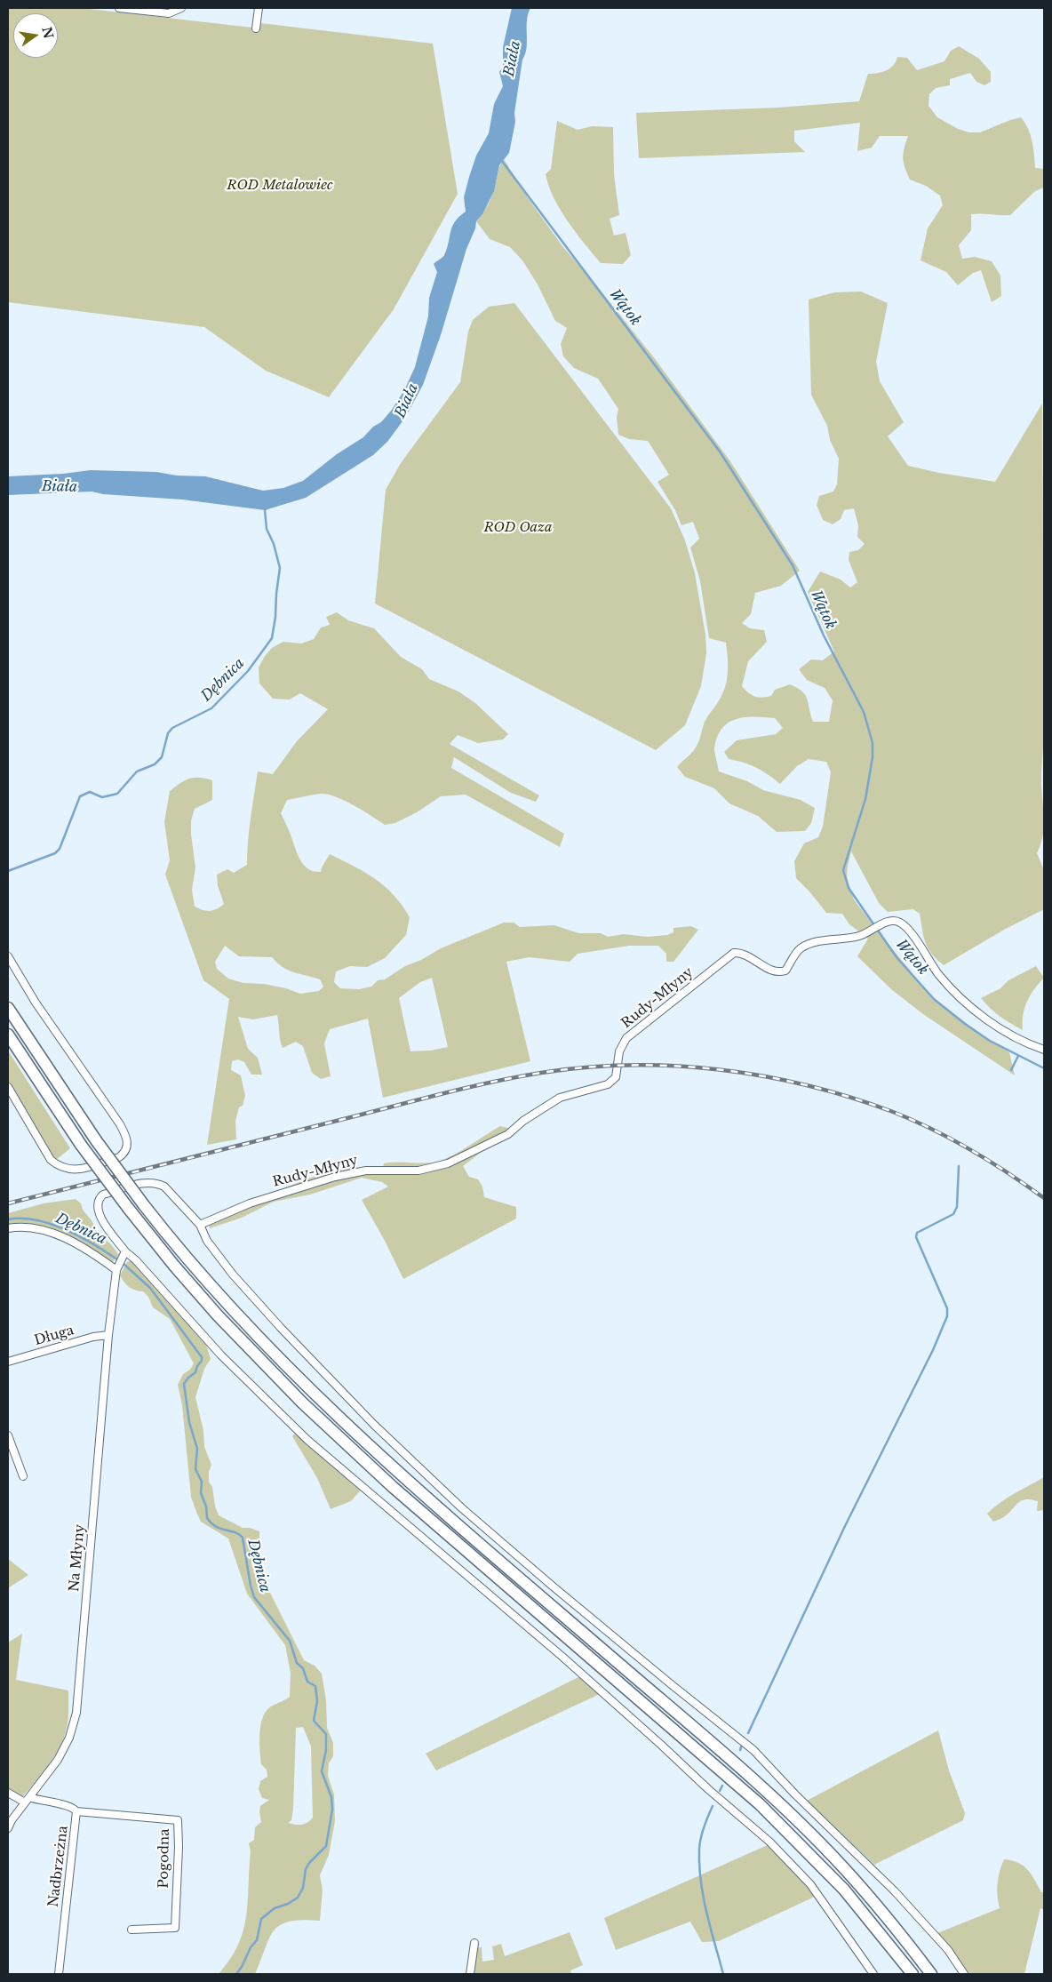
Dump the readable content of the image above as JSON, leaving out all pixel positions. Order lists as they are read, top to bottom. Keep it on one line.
{"streets":{"street":["Rudy-Młyny","Długa","Na Młyny","Pogodna","Nadbrzeżna"]},"crossings":[["Długa","Na Młyny"],["Na Młyny","Nadbrzeżna"],["Pogodna","Nadbrzeżna"]],"water":["Biała","Wątok","Dębnica"],"parks":["ROD Metalowiec","ROD Oaza"],"north":"right"}
